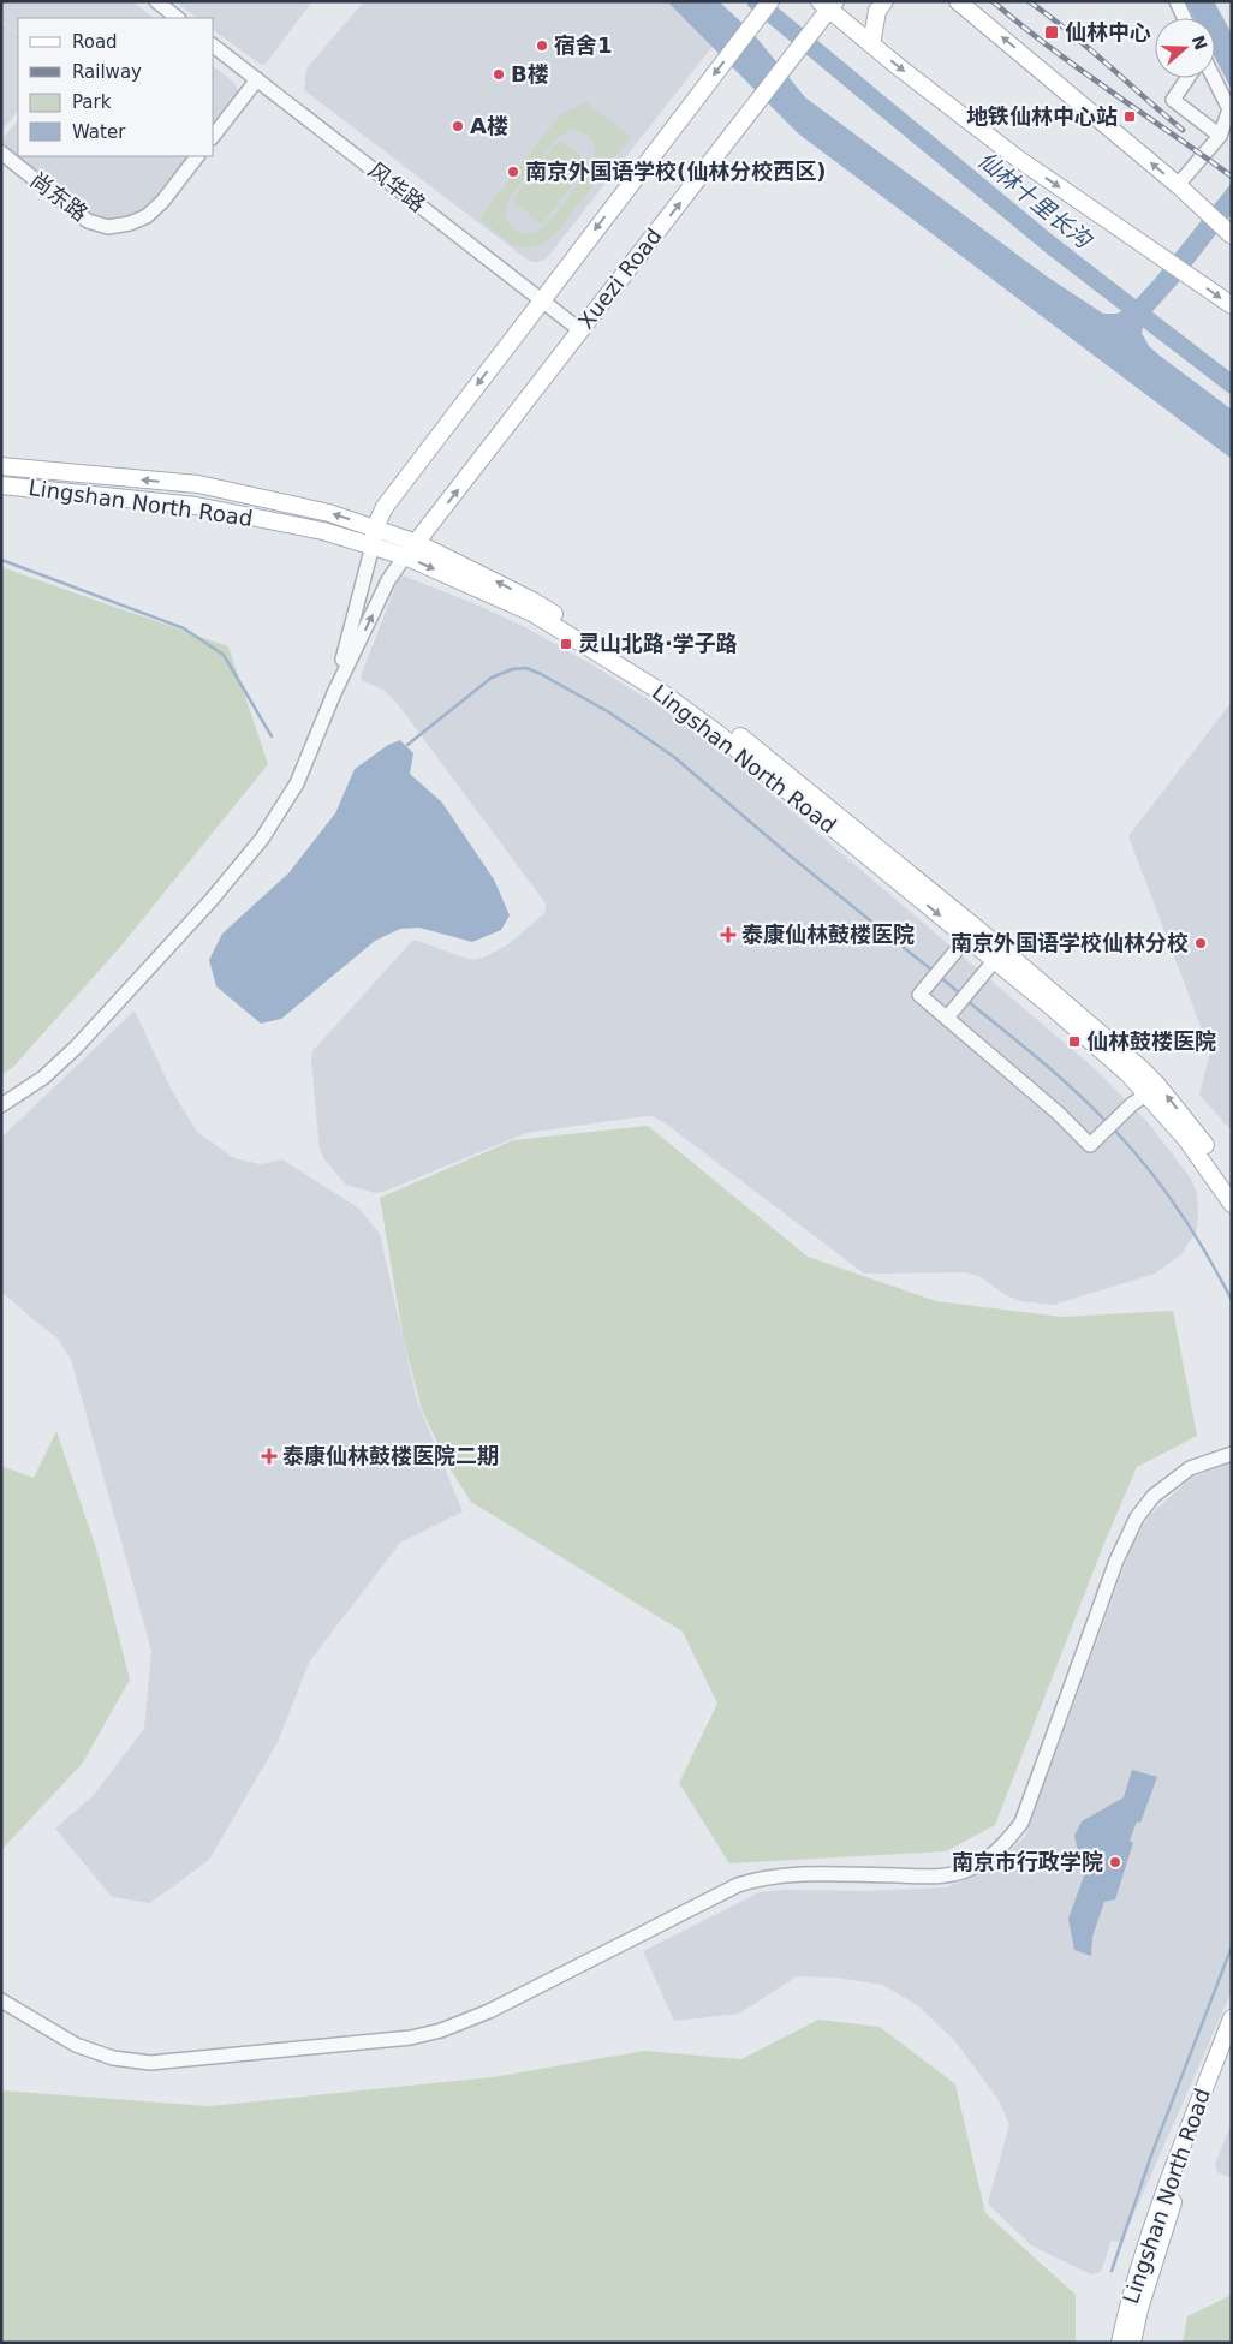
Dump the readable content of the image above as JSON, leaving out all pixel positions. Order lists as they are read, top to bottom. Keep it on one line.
{"streets":{"main road":["Xuezi Road","Lingshan North Road"],"street":["风华路","尚东路"]},"crossings":[["风华路","Xuezi Road"],["Xuezi Road","Lingshan North Road"]],"water":["仙林十里长沟"],"places":{"transit":["仙林中心","地铁仙林中心站","灵山北路·学子路","仙林鼓楼医院"],"other":["宿舍1","B楼","A楼","南京外国语学校(仙林分校西区)","南京外国语学校仙林分校","南京市行政学院"],"health":["泰康仙林鼓楼医院","泰康仙林鼓楼医院二期"]},"legend":["Road","Railway","Park","Water"],"north":"right"}
